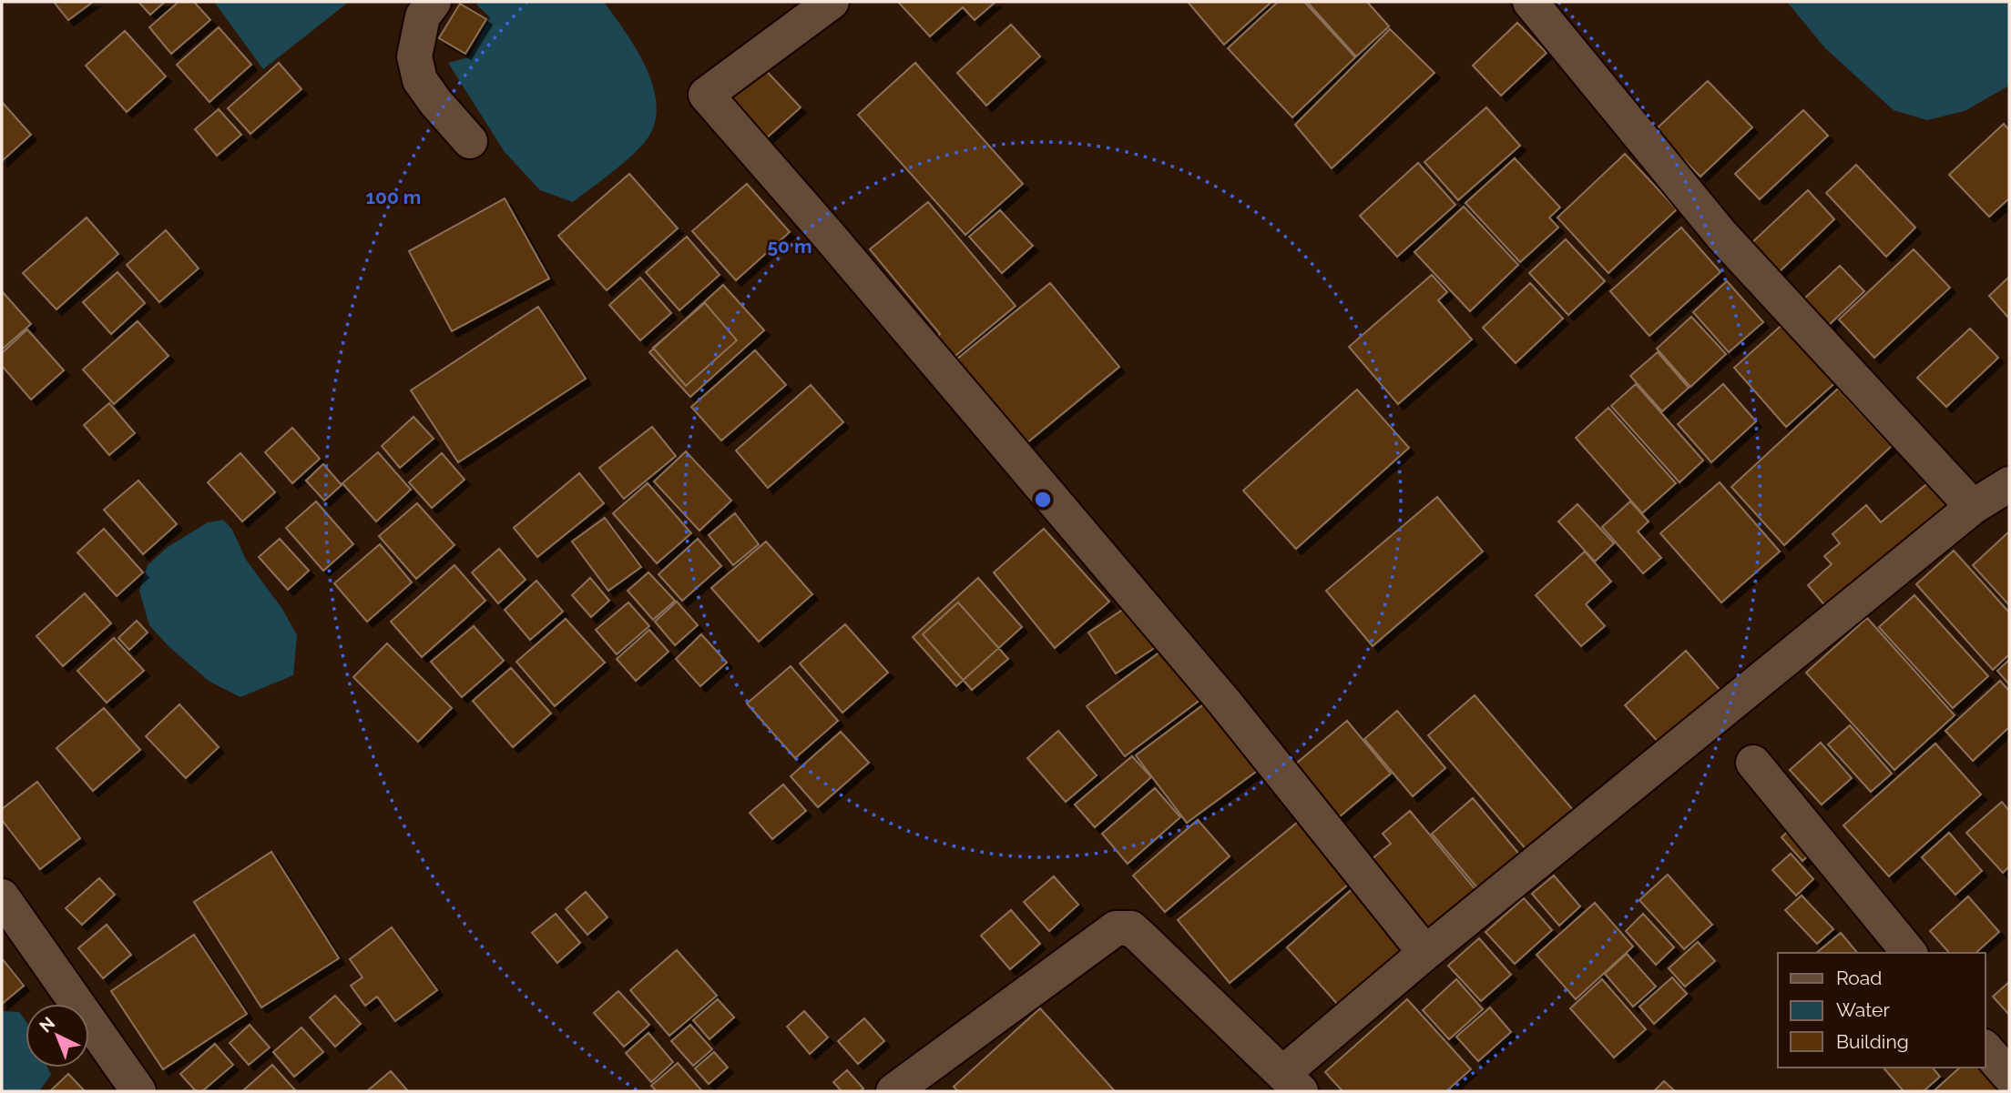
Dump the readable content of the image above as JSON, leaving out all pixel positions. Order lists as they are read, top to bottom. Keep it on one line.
{"legend":["Road","Water","Building"],"north":"top left","rings":["100 m","50 m"]}
